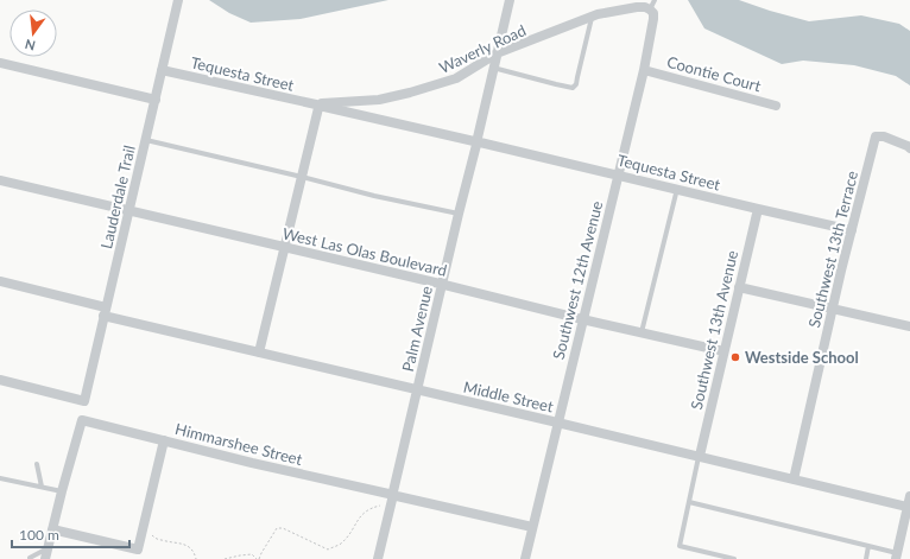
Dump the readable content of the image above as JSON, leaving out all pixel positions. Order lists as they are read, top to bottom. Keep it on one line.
{"streets":{"street":["Waverly Road","Tequesta Street","Coontie Court","Lauderdale Trail","Southwest 13th Terrace","West Las Olas Boulevard","Southwest 12th Avenue","Palm Avenue","Southwest 13th Avenue","Middle Street","Himmarshee Street"]},"crossings":[["Waverly Road","Tequesta Street"],["Waverly Road","Southwest 12th Avenue"],["Waverly Road","Palm Avenue"],["Tequesta Street","Lauderdale Trail"],["Tequesta Street","Southwest 13th Terrace"],["Tequesta Street","Southwest 12th Avenue"],["Tequesta Street","Palm Avenue"],["Tequesta Street","Southwest 13th Avenue"],["Coontie Court","Southwest 12th Avenue"],["Lauderdale Trail","West Las Olas Boulevard"],["Lauderdale Trail","Middle Street"],["Southwest 13th Terrace","Middle Street"],["West Las Olas Boulevard","Southwest 12th Avenue"],["West Las Olas Boulevard","Palm Avenue"],["West Las Olas Boulevard","Southwest 13th Avenue"],["Southwest 12th Avenue","Middle Street"],["Southwest 12th Avenue","Himmarshee Street"],["Palm Avenue","Middle Street"],["Palm Avenue","Himmarshee Street"],["Southwest 13th Avenue","Middle Street"]],"places":["Westside School"],"scale_bar":"100 m","north":"bottom"}
